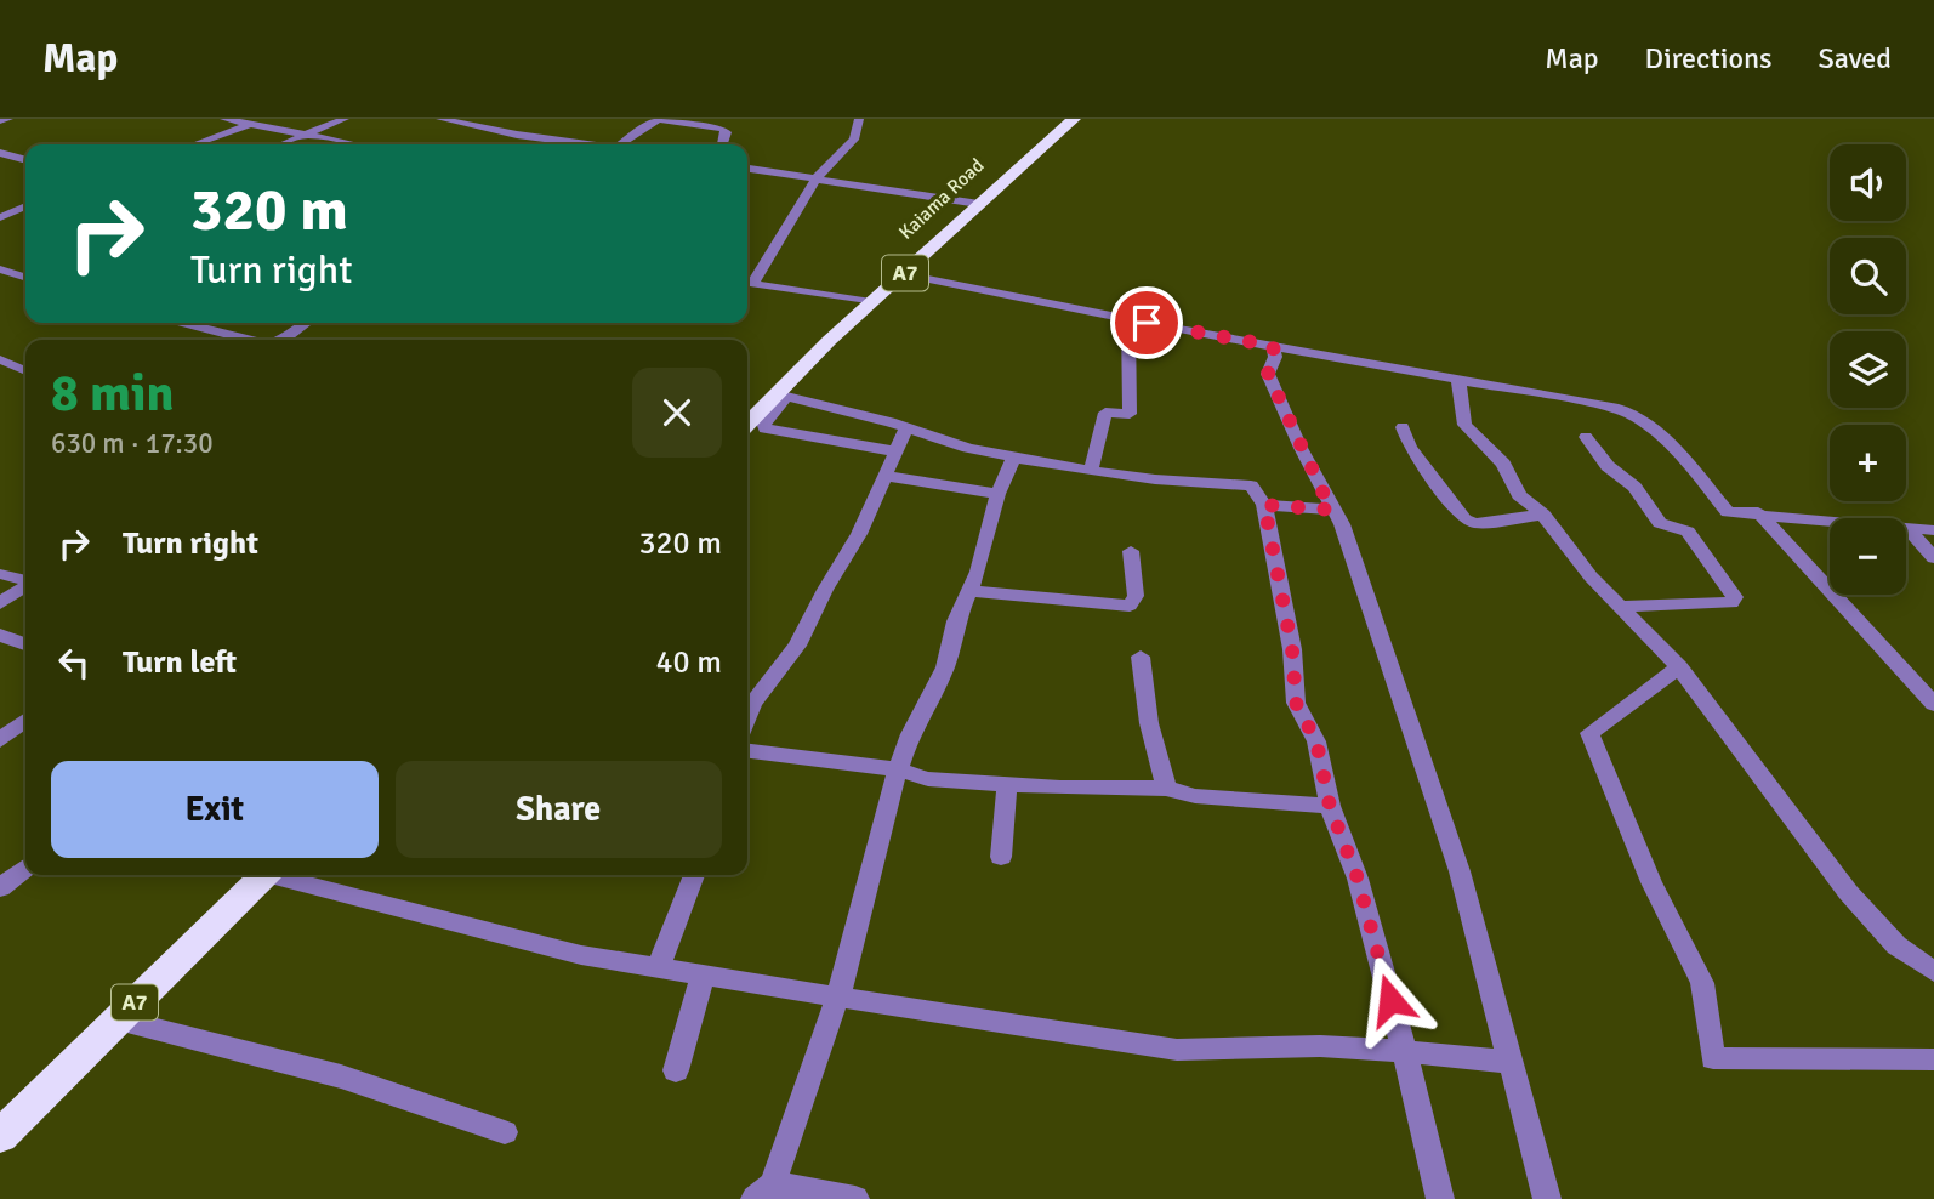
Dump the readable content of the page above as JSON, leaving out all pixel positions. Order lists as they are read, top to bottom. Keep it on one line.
{"streets":{"highway":["Kaiama Road","A7"]},"page":{"header":"Map","nav":["Map","Directions","Saved"],"map_buttons":["+","−"],"turn":["320 m","Turn right"],"heading":["8 min","630 m · 17:30"],"list":[{"name":"Turn right","value":"320 m"},{"name":"Turn left","value":"40 m"}],"buttons":["Exit","Share"]}}
